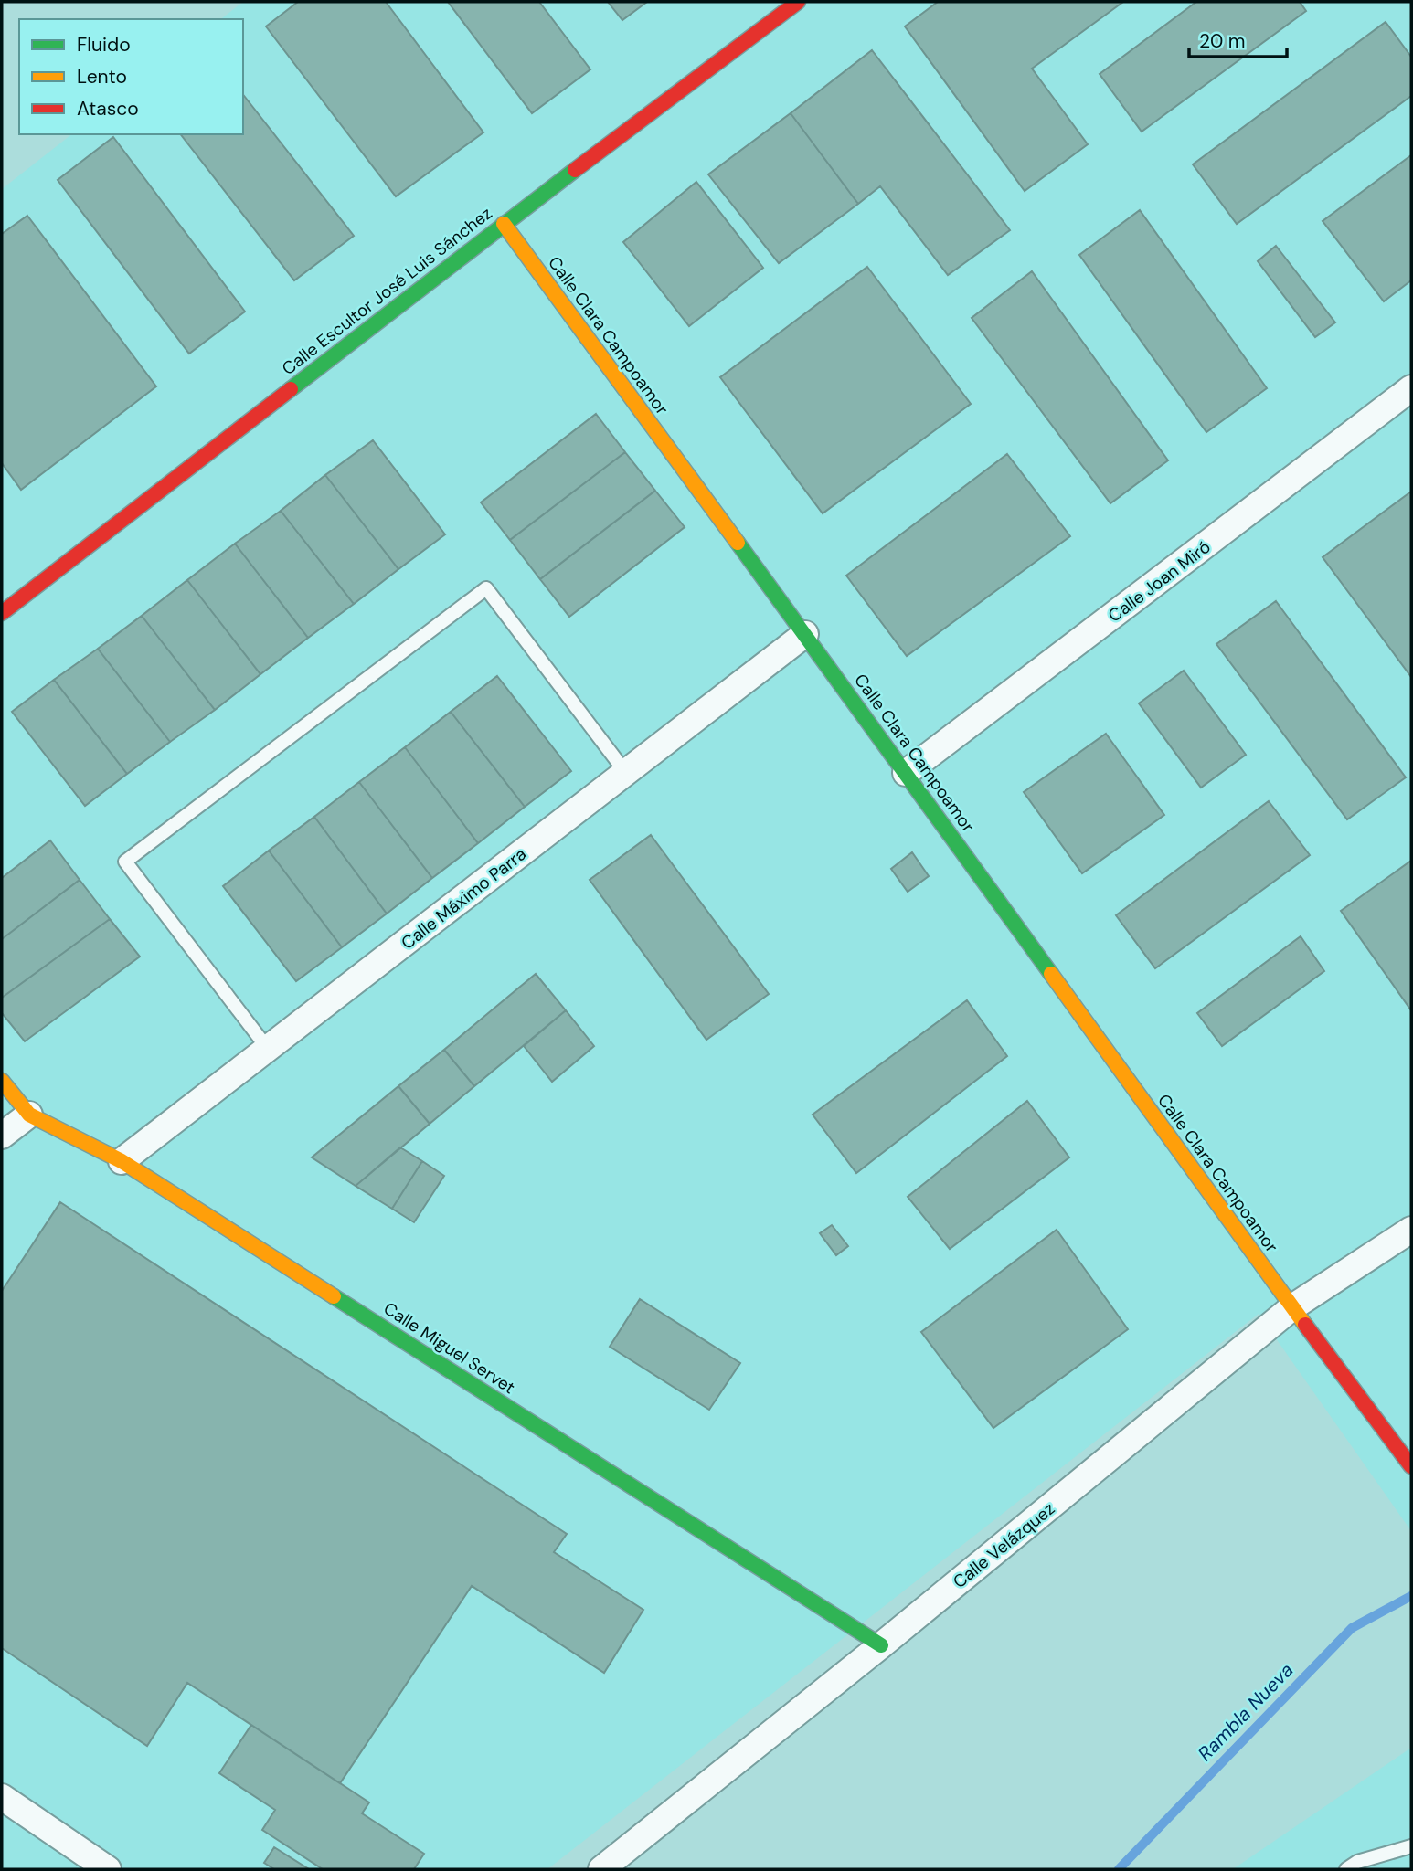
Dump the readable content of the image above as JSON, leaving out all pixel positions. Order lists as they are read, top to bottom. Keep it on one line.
{"streets":{"street":["Calle Escultor José Luis Sánchez","Calle Clara Campoamor","Calle Joan Miró","Calle Máximo Parra","Calle Miguel Servet","Calle Velázquez"]},"crossings":[["Calle Escultor José Luis Sánchez","Calle Clara Campoamor"],["Calle Clara Campoamor","Calle Joan Miró"],["Calle Clara Campoamor","Calle Máximo Parra"],["Calle Clara Campoamor","Calle Velázquez"],["Calle Máximo Parra","Calle Miguel Servet"],["Calle Miguel Servet","Calle Velázquez"]],"water":["Rambla Nueva"],"legend":["Fluido","Lento","Atasco"],"scale_bar":"20 m"}
